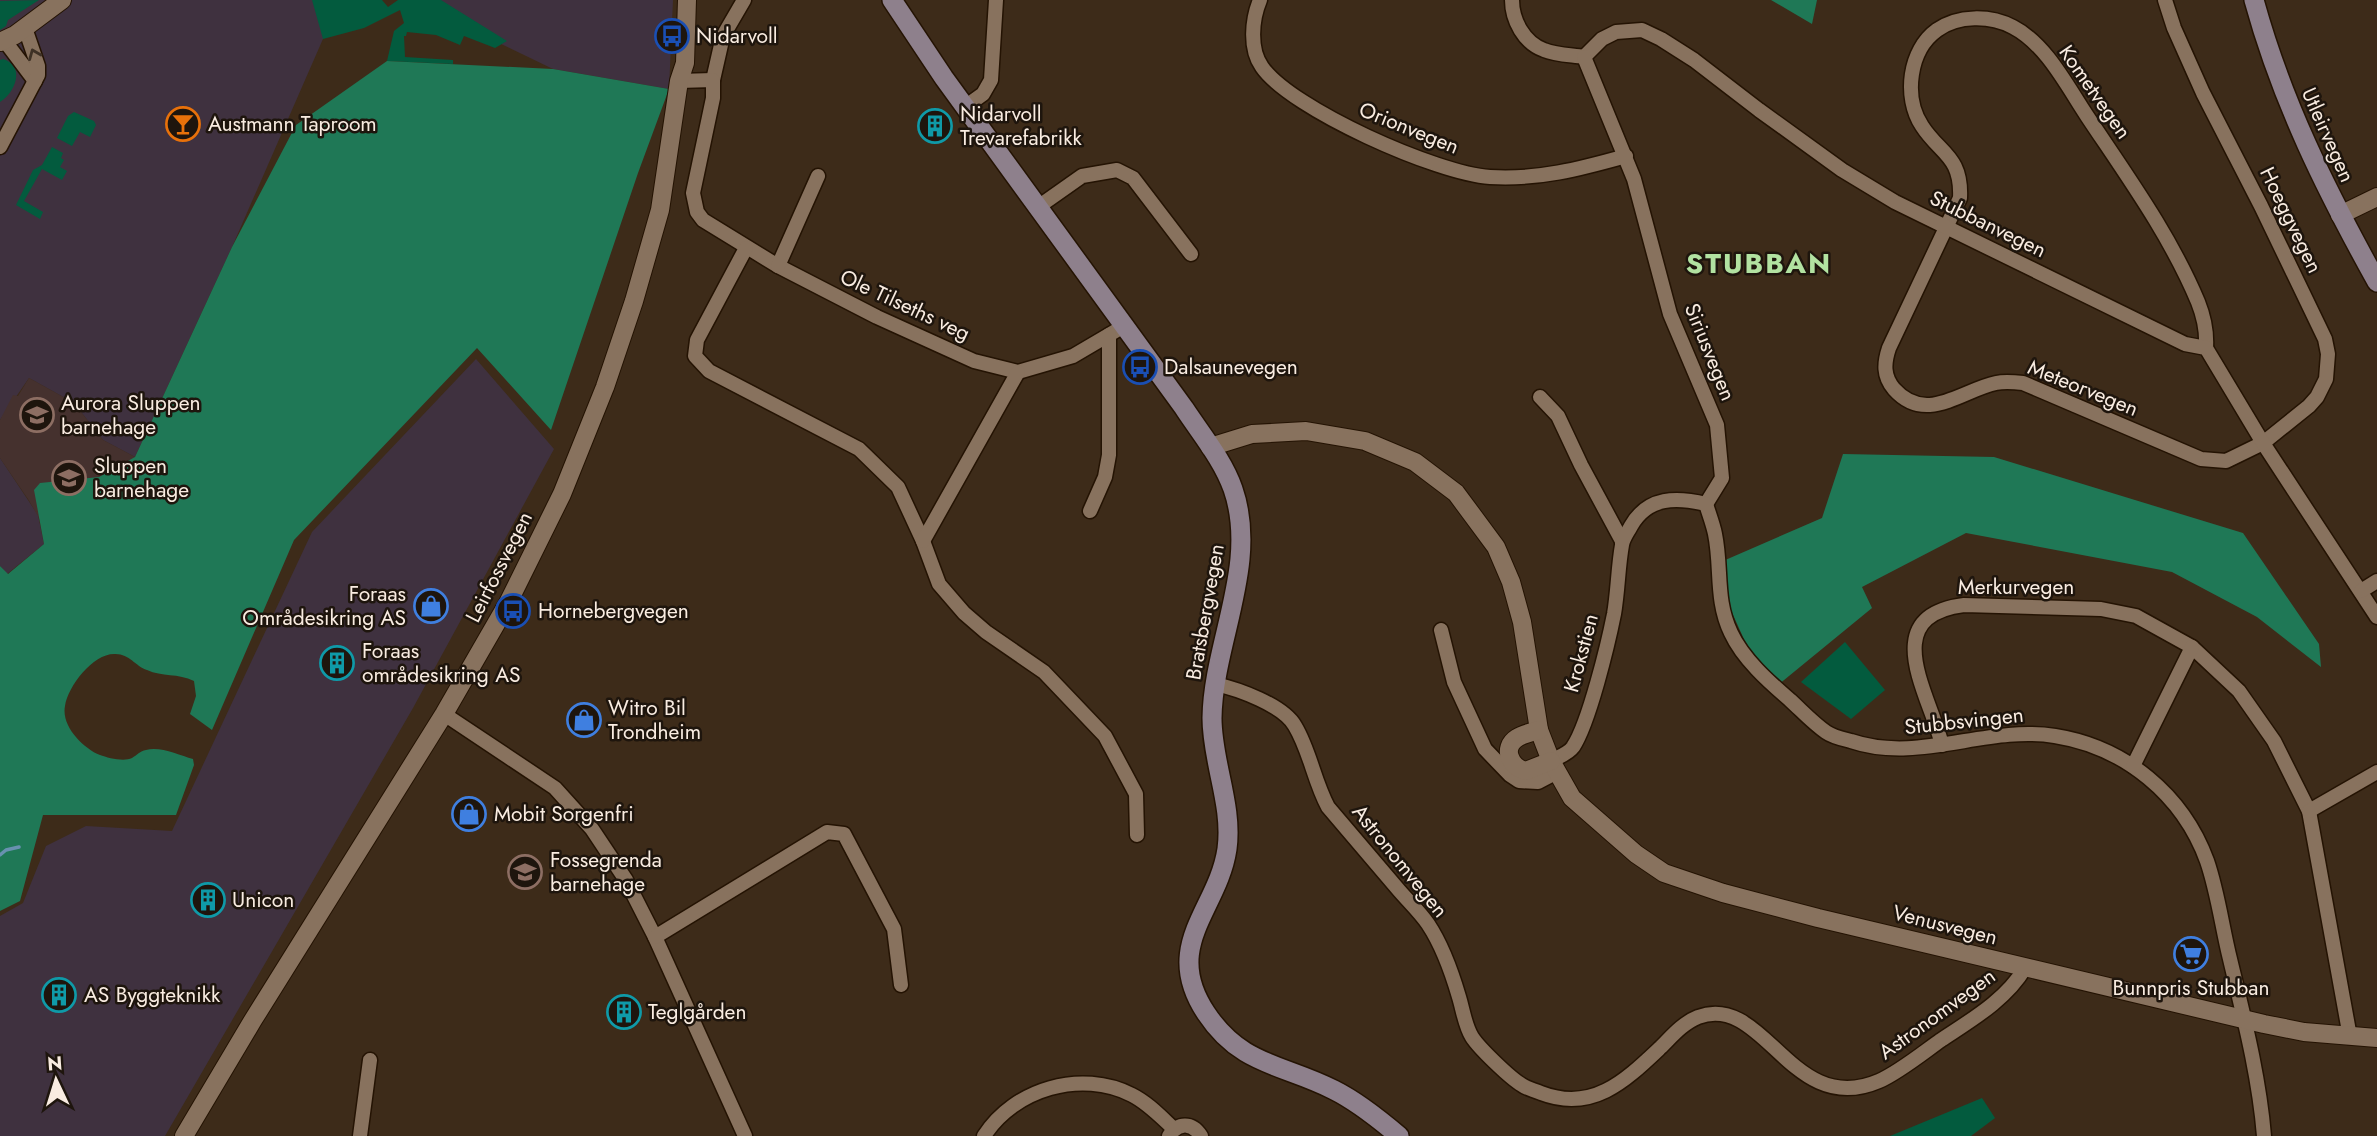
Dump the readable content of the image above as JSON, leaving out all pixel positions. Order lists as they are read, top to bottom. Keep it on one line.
{"streets":{"main road":["Utleirvegen","Bratsbergvegen"],"street":["Kometvegen","Orionvegen","Hoeggvegen","Stubbanvegen","Ole Tilseths veg","Siriusvegen","Meteorvegen","Leirfossvegen","Merkurvegen","Krokstien","Stubbsvingen","Astronomvegen","Venusvegen"]},"crossings":[["Kometvegen","Stubbanvegen"],["Kometvegen","Meteorvegen"],["Orionvegen","Siriusvegen"],["Hoeggvegen","Meteorvegen"],["Stubbanvegen","Siriusvegen"],["Stubbanvegen","Meteorvegen"],["Siriusvegen","Krokstien"],["Siriusvegen","Stubbsvingen"],["Merkurvegen","Stubbsvingen"],["Merkurvegen","Venusvegen"],["Bratsbergvegen","Astronomvegen"],["Bratsbergvegen","Venusvegen"],["Krokstien","Stubbsvingen"],["Krokstien","Venusvegen"],["Stubbsvingen","Venusvegen"],["Astronomvegen","Venusvegen"]],"districts":["STUBBAN"],"places":{"bus stop":["Nidarvoll","Dalsaunevegen","Hornebergvegen"],"bar":["Austmann Taproom"],"building":["Nidarvoll Trevarefabrikk","Foraas områdesikring AS","Unicon","AS Byggteknikk","Teglgården"],"school or university":["Aurora Sluppen barnehage","Sluppen barnehage","Fossegrenda barnehage"],"shop":["Foraas Områdesikring AS","Witro Bil Trondheim","Mobit Sorgenfri"],"supermarket":["Bunnpris Stubban"]},"north":"top"}
